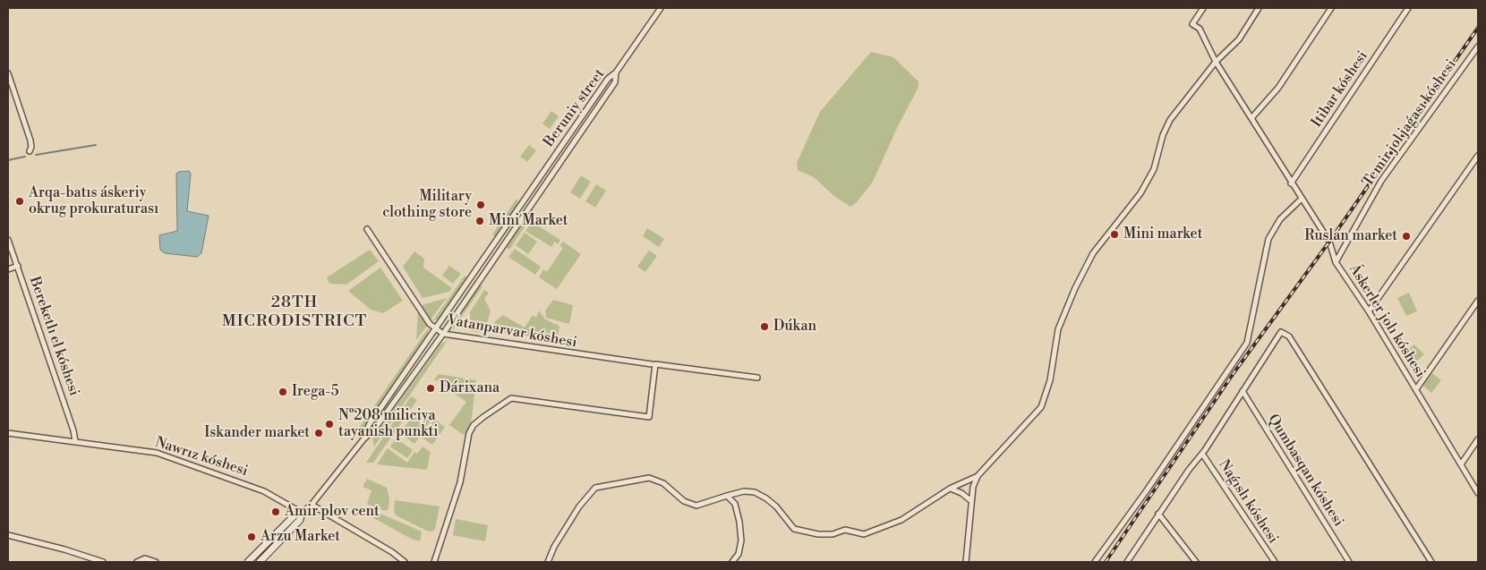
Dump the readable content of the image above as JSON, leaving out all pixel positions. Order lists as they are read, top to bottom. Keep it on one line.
{"streets":{"street":["Itibar kóshesi","Beruniy street","Temir jol jaǵası kóshesi","Áskerler jolı kóshesi","Vatanparvar kóshesi","Bereketlı el kóshesi","Nawrız kóshesi","Qumbasqan kóshesi","Naǵıslı kóshesi"]},"crossings":[["Itibar kóshesi","Áskerler jolı kóshesi"],["Beruniy street","Vatanparvar kóshesi"],["Temir jol jaǵası kóshesi","Áskerler jolı kóshesi"],["Bereketlı el kóshesi","Nawrız kóshesi"]],"districts":["28TH MICRODISTRICT"],"places":["Arqa-batıs áskeriy okrug prokuraturası","Military clothing store","Mini Market","Mini market","Ruslan market","Dúkan","Dárixana","Irega-5","№208 miliciya tayanish punkti","Iskander market","Amir plov cent","Arzu Market"]}
